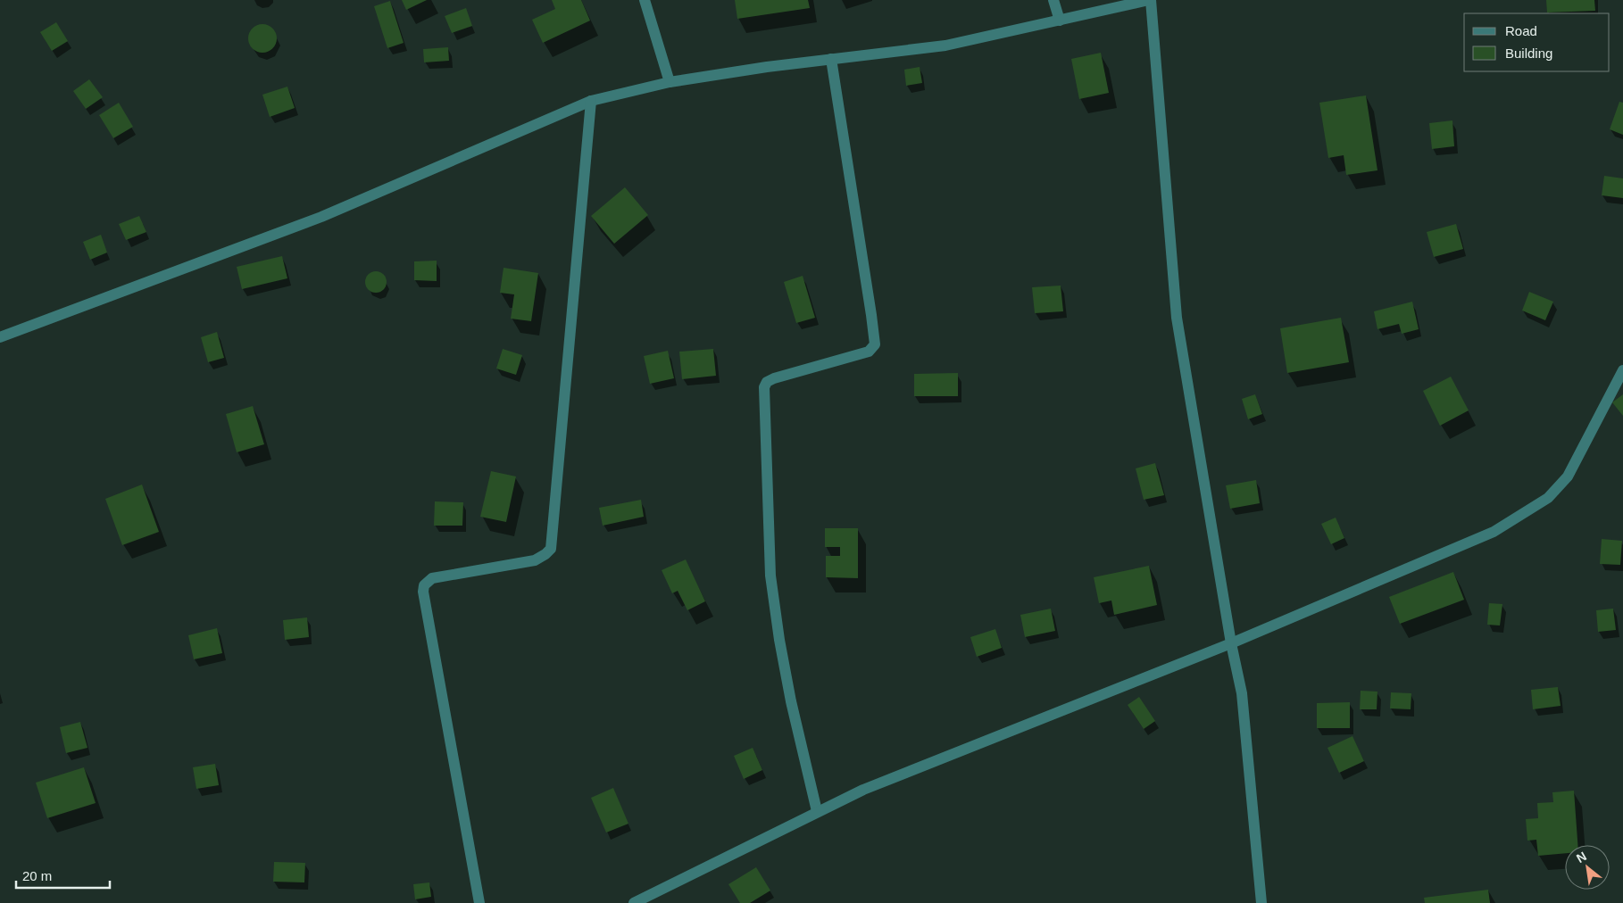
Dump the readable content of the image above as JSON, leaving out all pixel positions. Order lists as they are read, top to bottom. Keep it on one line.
{"legend":["Road","Building"],"scale_bar":"20 m","north":"top left"}
